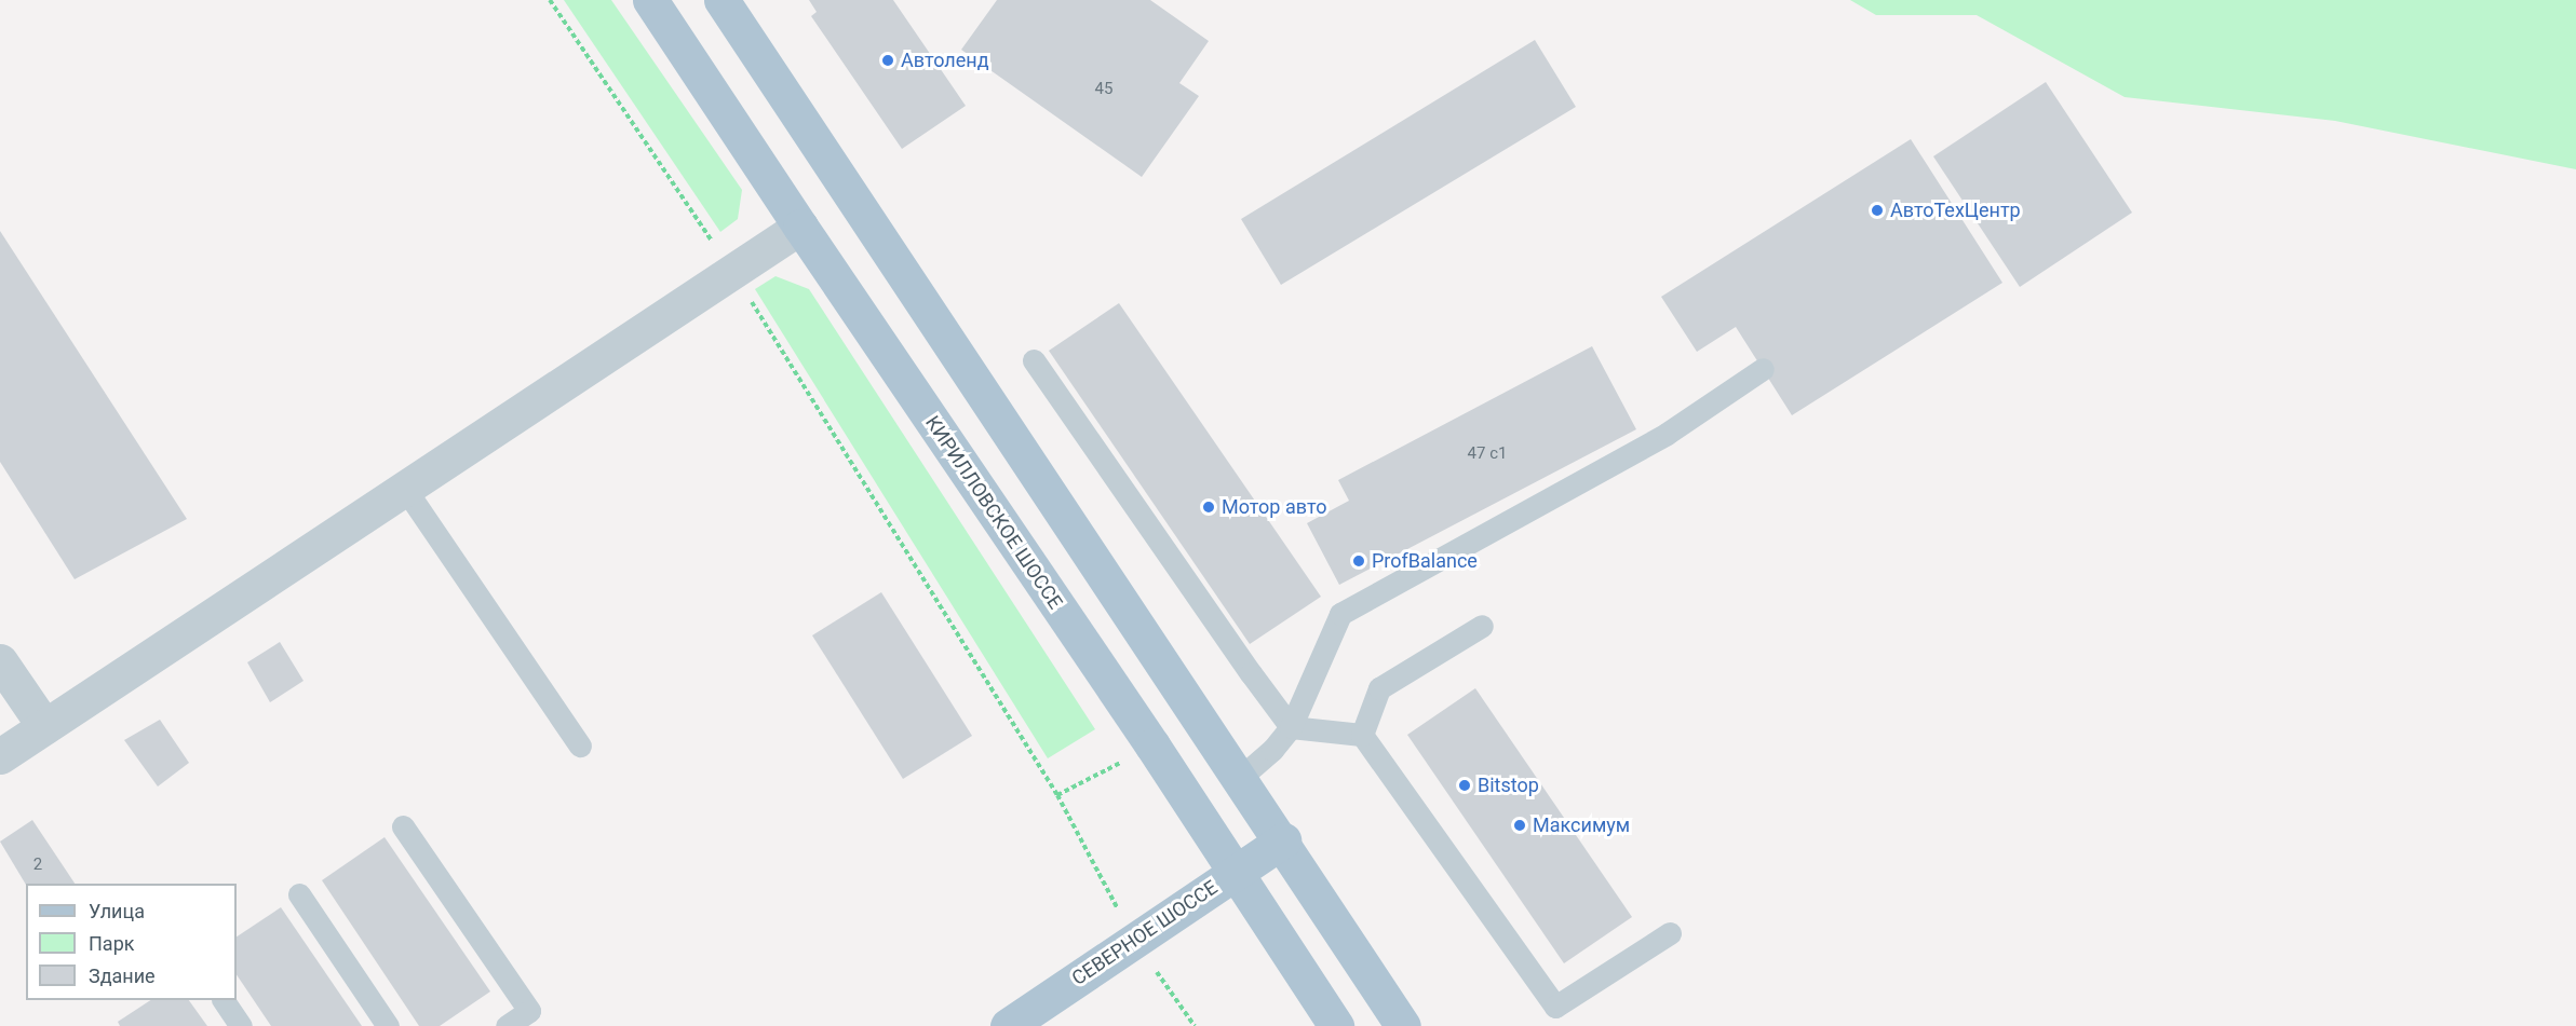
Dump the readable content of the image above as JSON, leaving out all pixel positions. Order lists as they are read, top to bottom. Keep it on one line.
{"streets":{"main road":["КИРИЛЛОВСКОЕ ШОССЕ","СЕВЕРНОЕ ШОССЕ"]},"crossings":[["КИРИЛЛОВСКОЕ ШОССЕ","СЕВЕРНОЕ ШОССЕ"]],"places":["Автоленд","АвтоТехЦентр","Мотор авто","ProfBalance","Bitstop","Максимум"],"house_numbers":["45","47 с1","2"],"legend":["Улица","Парк","Здание"]}
